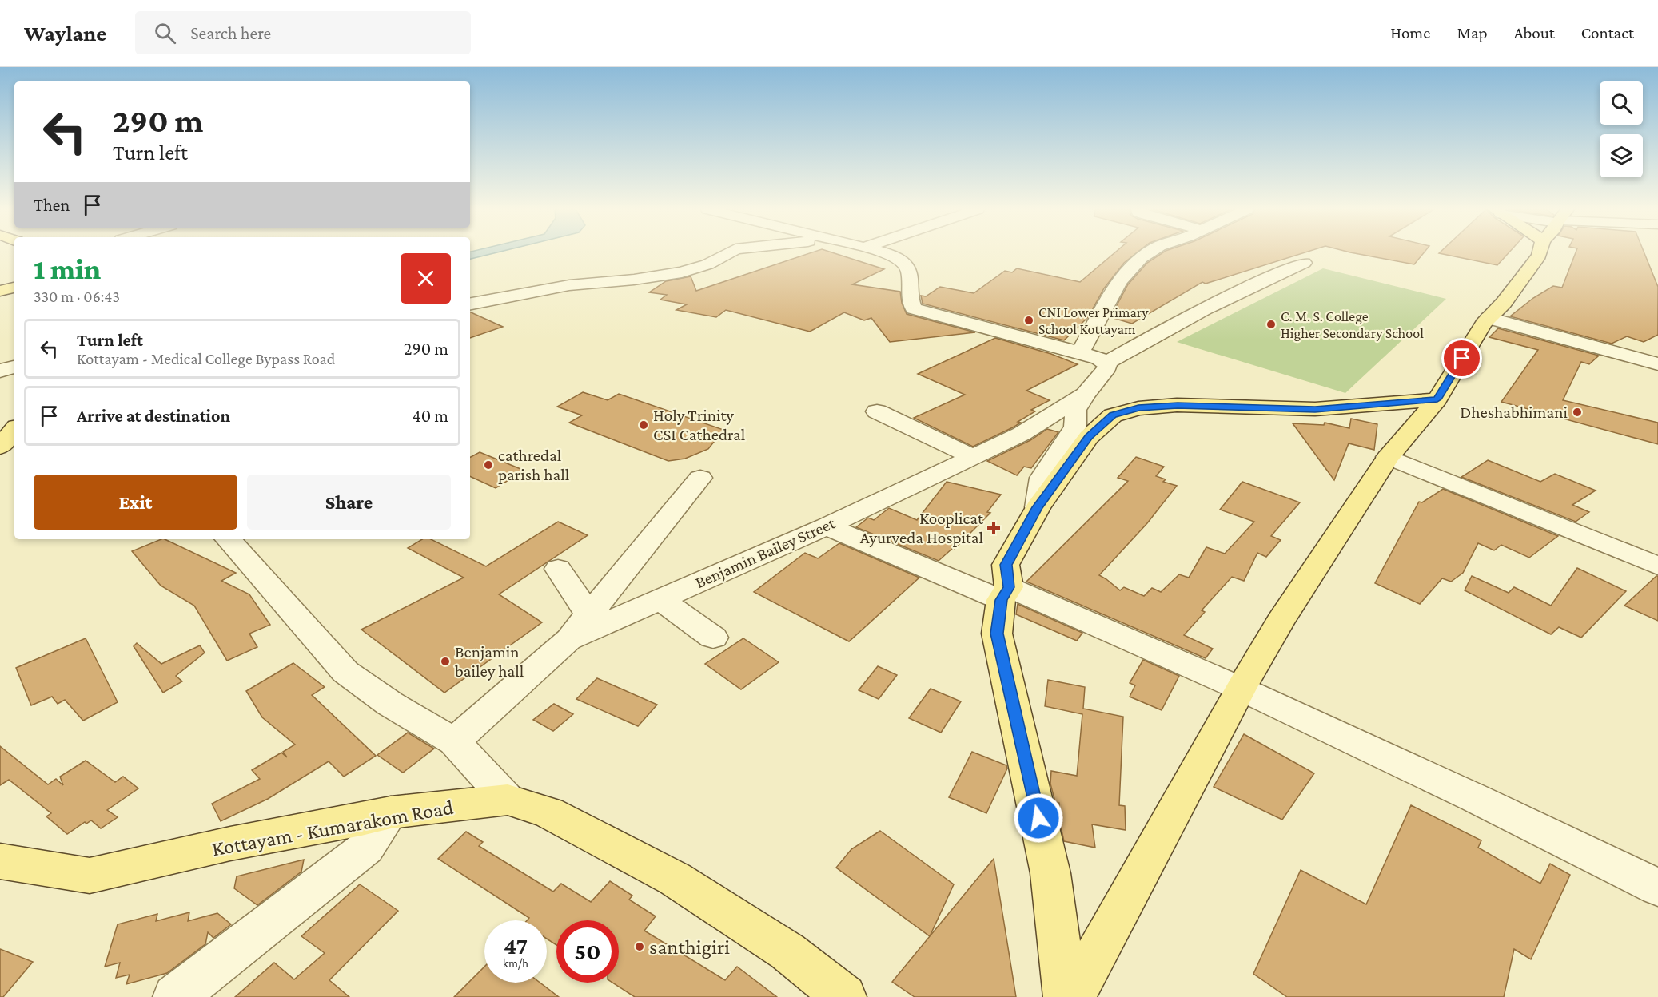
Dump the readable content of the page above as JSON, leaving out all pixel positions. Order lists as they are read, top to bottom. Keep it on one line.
{"streets":{"main road":["Kottayam - Kumarakom Road"],"street":["Benjamin Bailey Street"]},"places":{"other":["CNI Lower Primary School Kottayam","C. M. S. College Higher Secondary School","Dheshabhimani","Holy Trinity CSI Cathedral","cathredal parish hall","Benjamin bailey hall","santhigiri"],"health":["Kooplicat Ayurveda Hospital"]},"page":{"header":"Waylane","search":"Search here","nav":["Home","Map","About","Contact"],"turn":["290 m","Turn left"],"then":"Then","heading":["1 min","330 m · 06:43"],"list":[{"name":"Turn left","note":"Kottayam - Medical College Bypass Road","value":"290 m"},{"name":"Arrive at destination","value":"40 m"}],"buttons":["Exit","Share"],"speed":"47 km/h","limit":"50"}}
